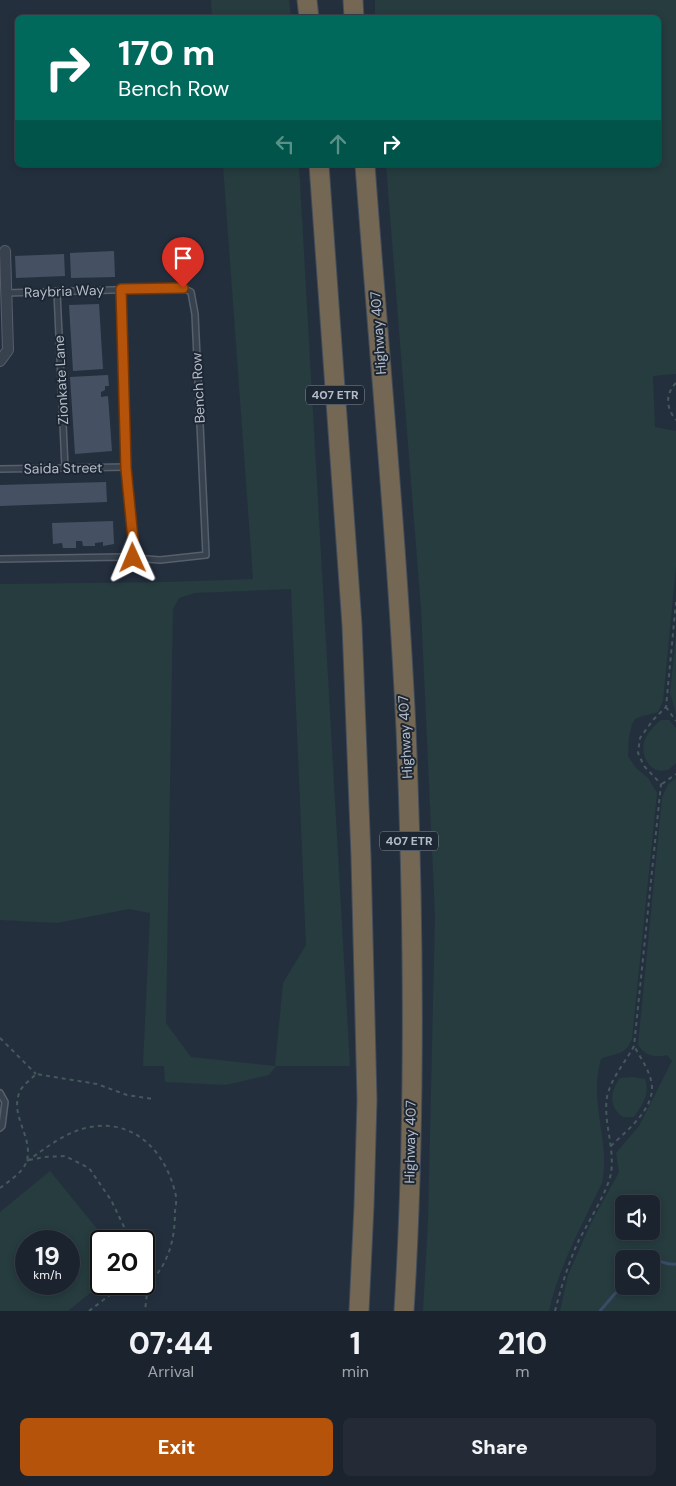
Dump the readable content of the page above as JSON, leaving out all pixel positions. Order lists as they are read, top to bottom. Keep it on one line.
{"streets":{"highway":["Highway 407","407 ETR"],"lane":["Raybria Way","Zionkate Lane","Bench Row","Saida Street"]},"crossings":[["Raybria Way","Zionkate Lane"],["Raybria Way","Bench Row"],["Zionkate Lane","Saida Street"]],"page":{"turn":["170 m","Bench Row"],"speed":"19 km/h","limit":"20","eta":["07:44","Arrival","1","min","210","m"],"buttons":["Exit","Share"]}}
